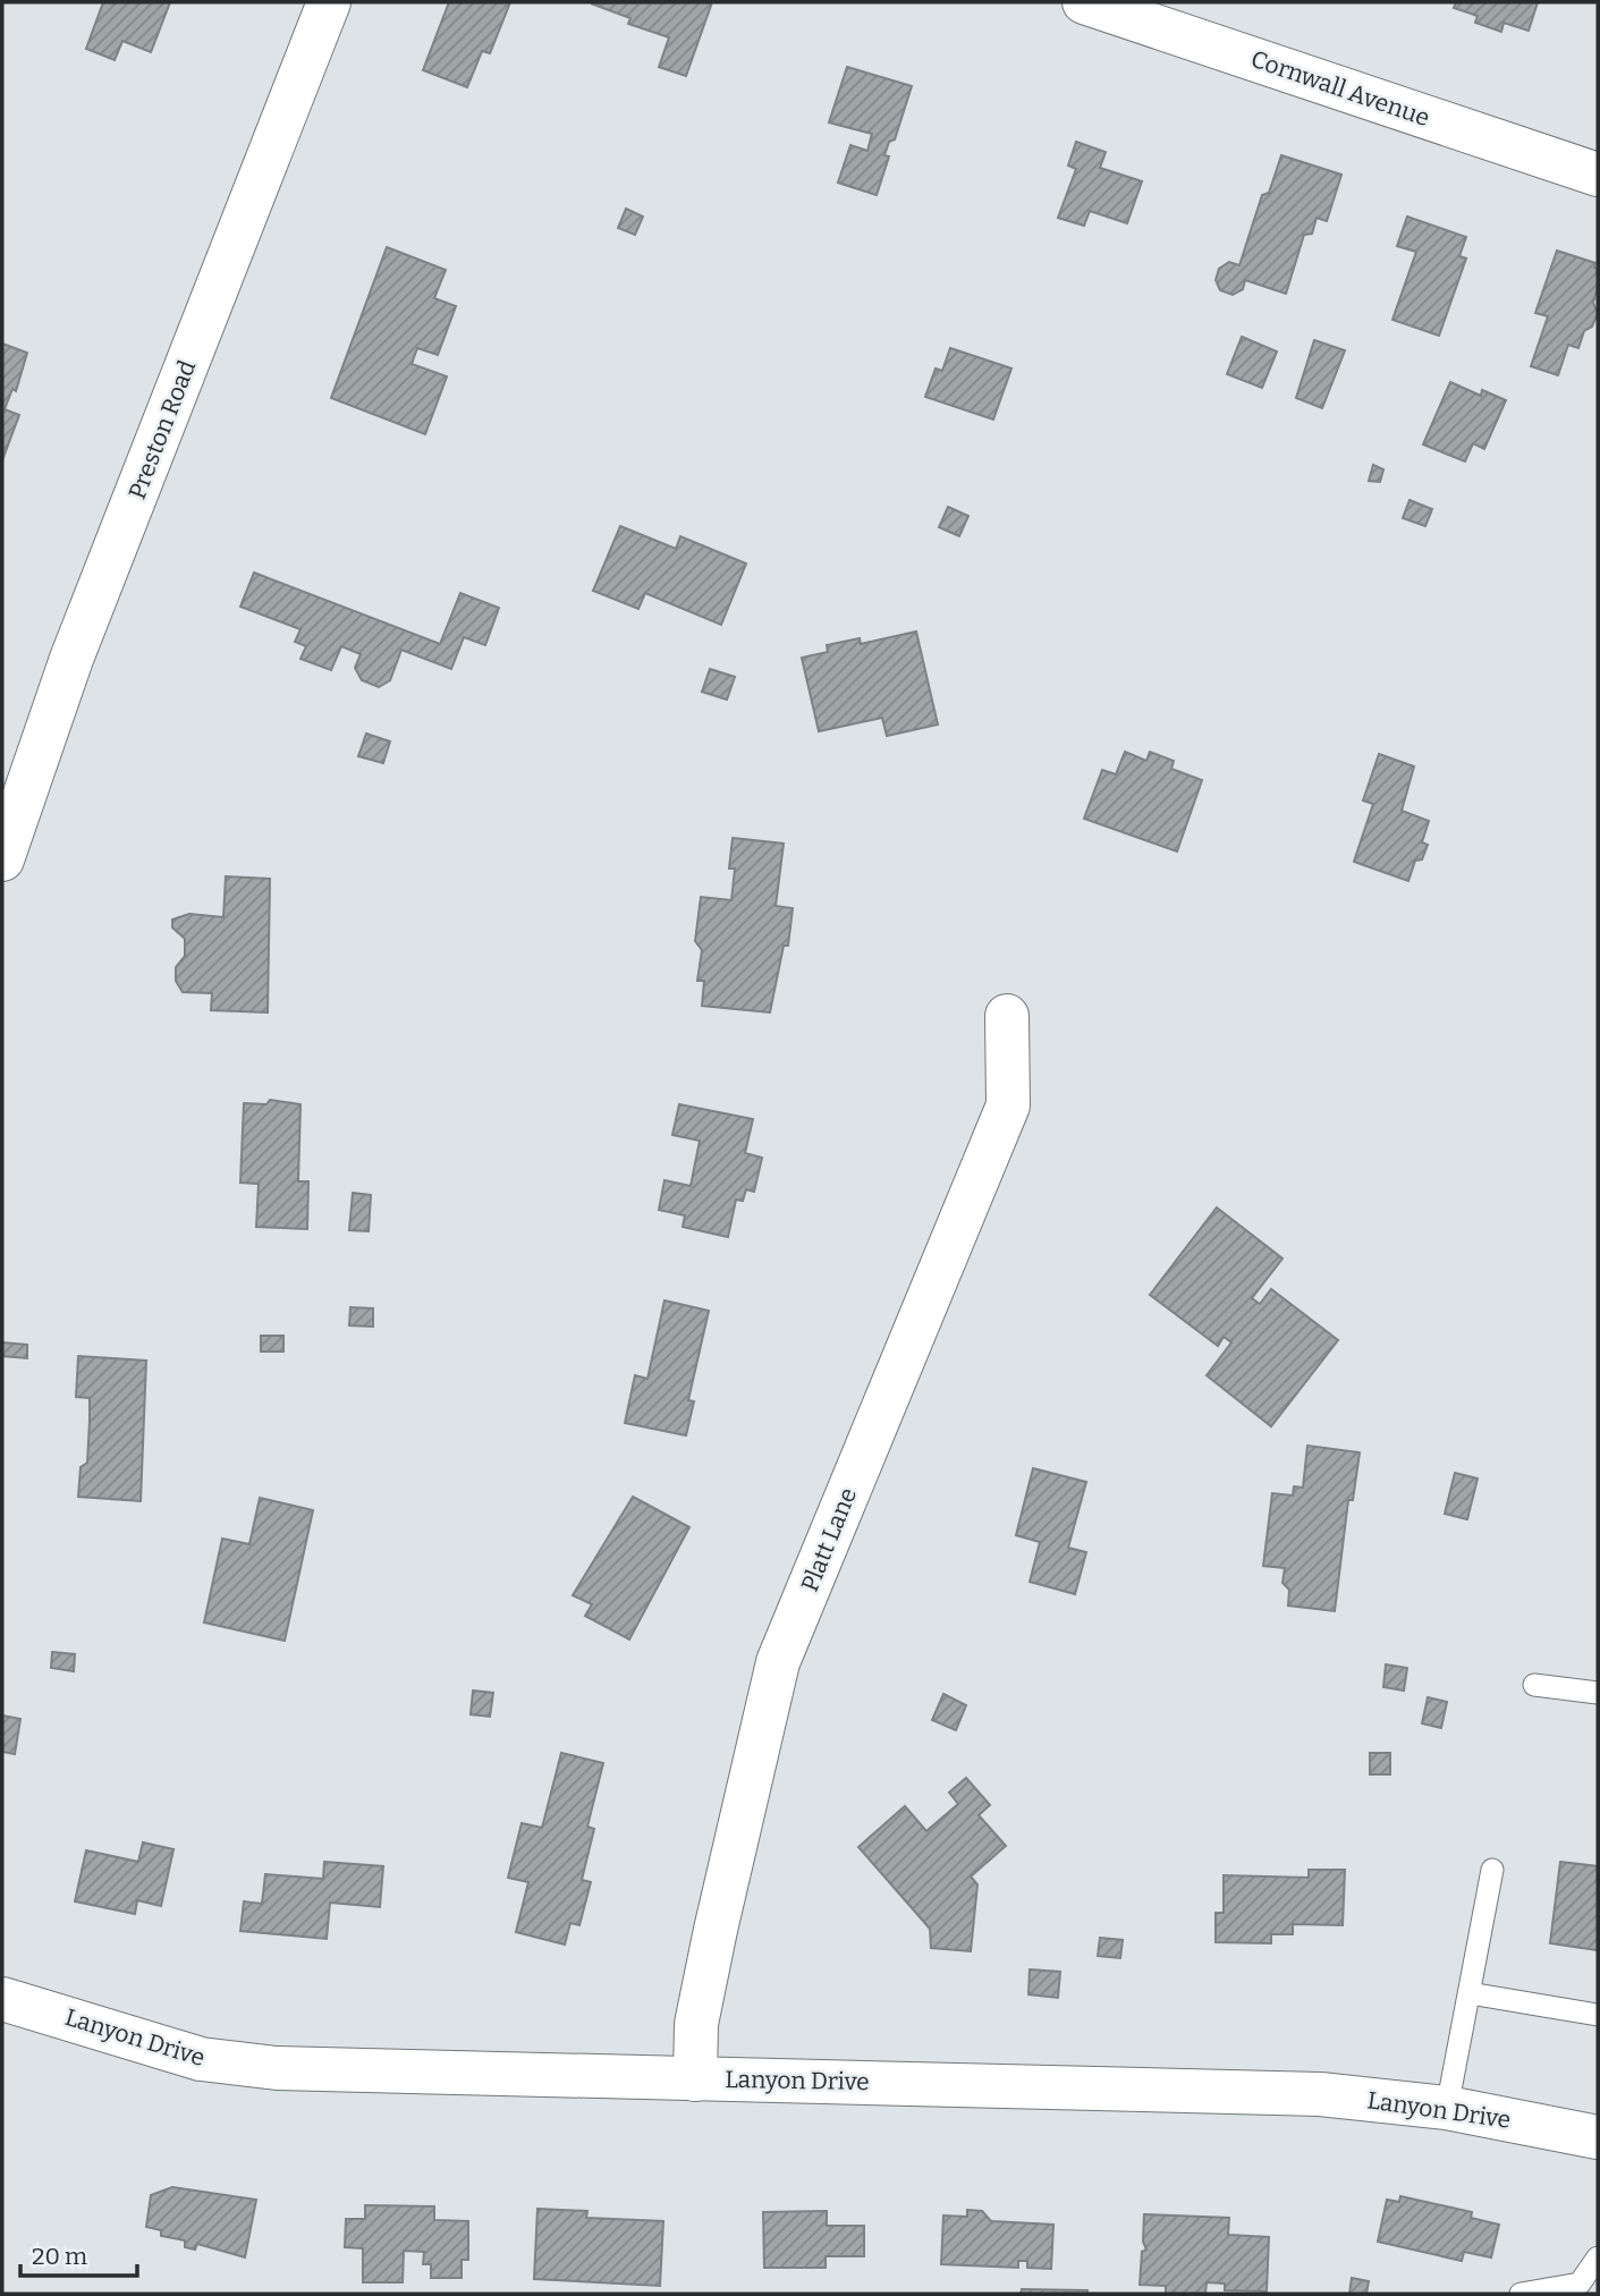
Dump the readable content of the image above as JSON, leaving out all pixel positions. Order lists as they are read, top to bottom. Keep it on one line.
{"streets":{"street":["Cornwall Avenue","Preston Road","Platt Lane","Lanyon Drive"]},"crossings":[["Platt Lane","Lanyon Drive"]],"scale_bar":"20 m"}
